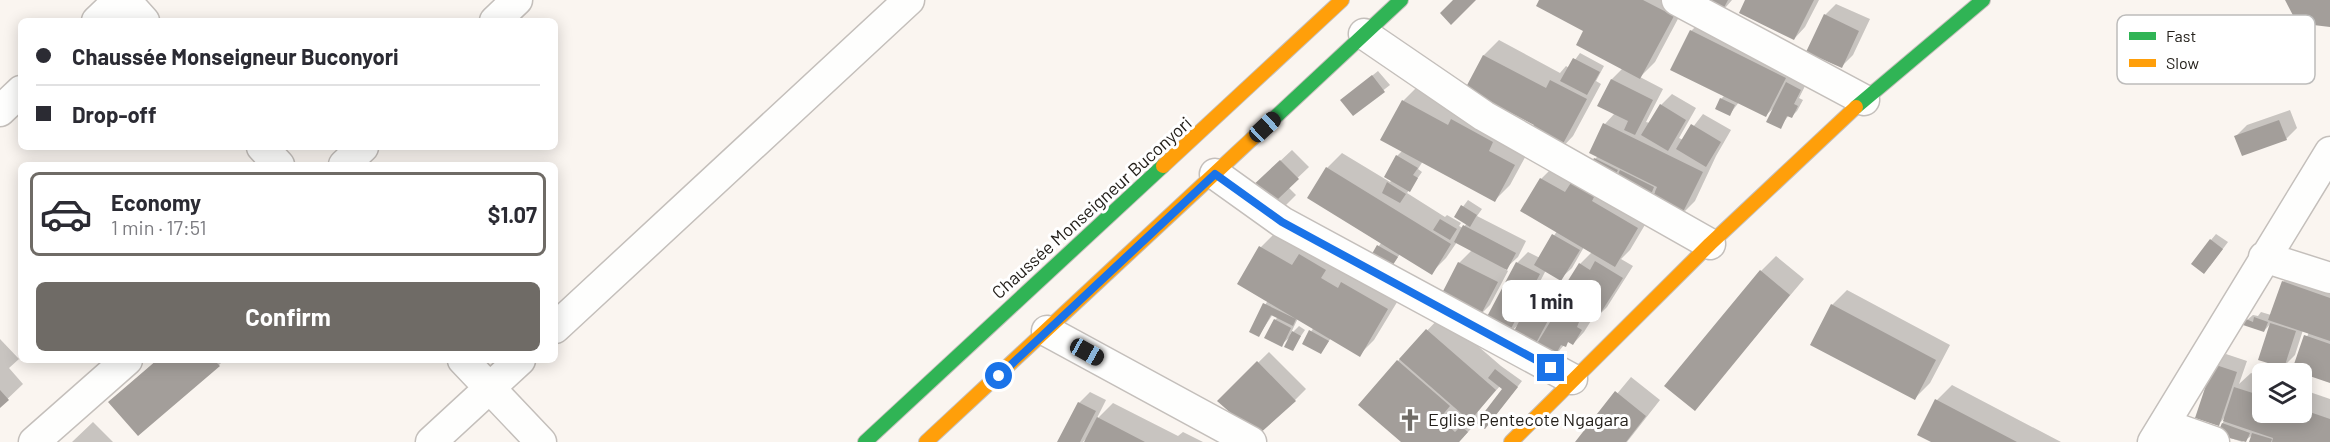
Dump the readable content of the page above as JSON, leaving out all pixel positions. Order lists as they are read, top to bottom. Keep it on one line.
{"streets":{"street":["Chaussée Monseigneur Buconyori"]},"places":{"church":["Eglise Pentecote Ngagara"]},"legend":["Fast","Slow"],"page":{"banner":["Chaussée Monseigneur Buconyori","Drop-off"],"list":[{"name":"Economy","note":"1 min · 17:51","value":"$1.07"}],"buttons":"Confirm","bubble":"1 min"}}
